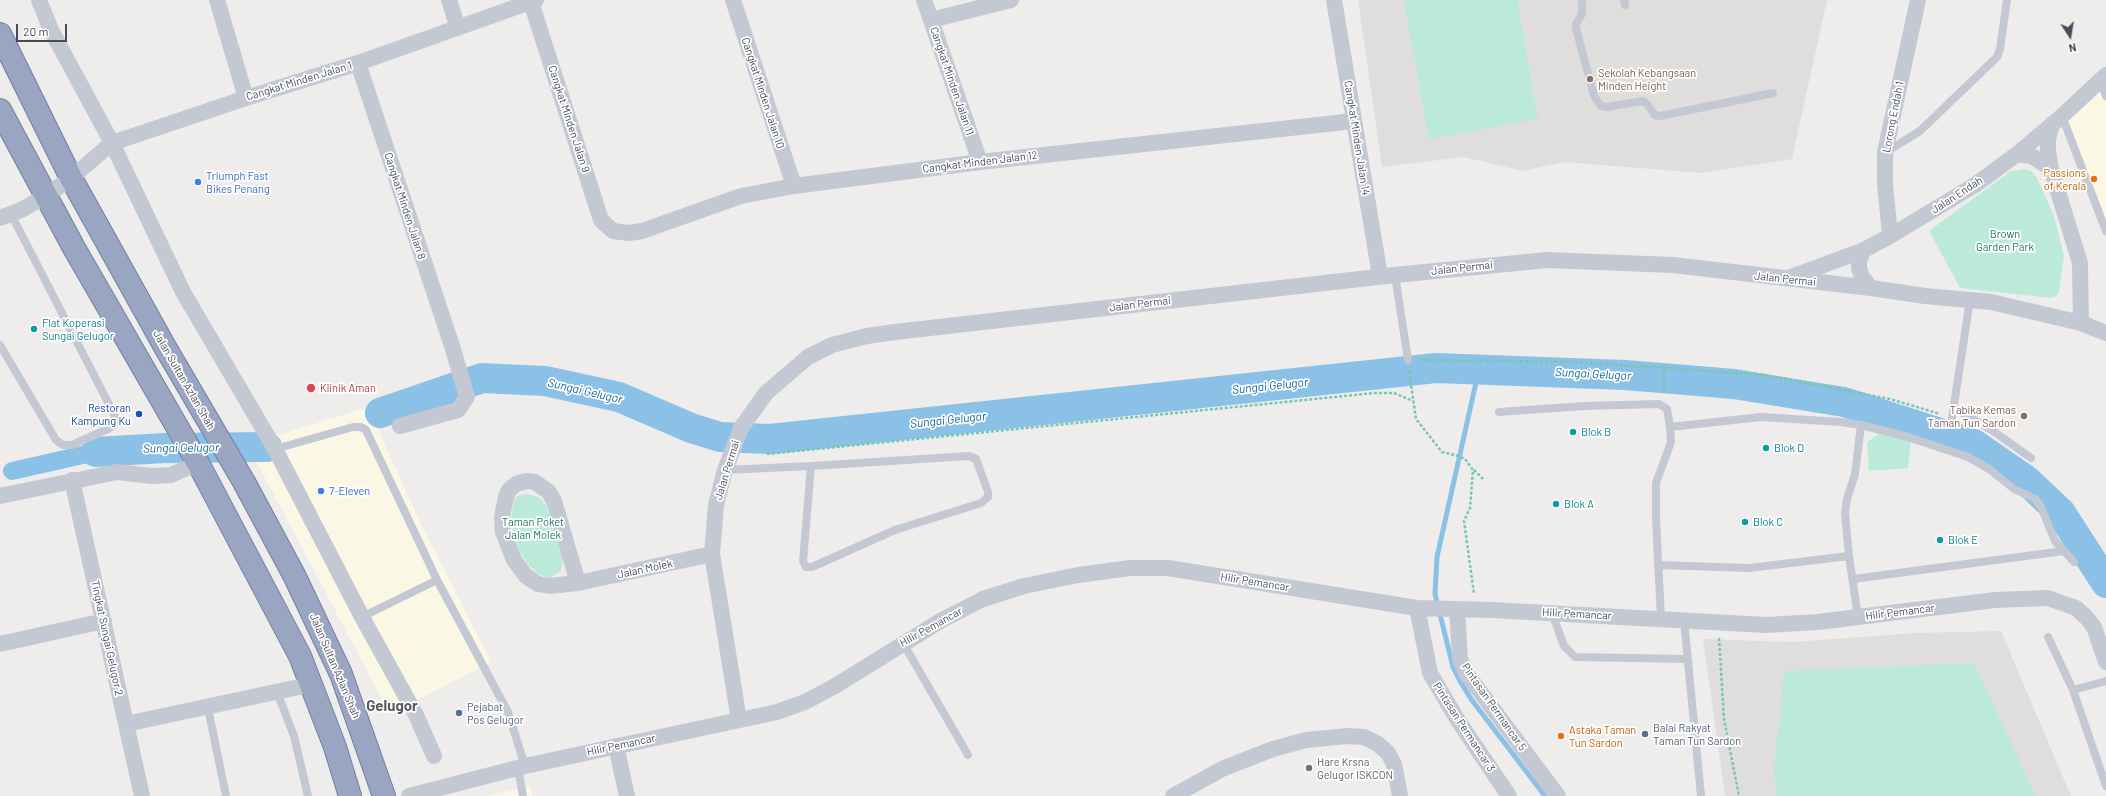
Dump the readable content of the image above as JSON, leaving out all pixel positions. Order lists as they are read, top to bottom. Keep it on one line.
{"streets":{"highway":["Jalan Sultan Azlan Shah"],"street":["Cangkat Minden Jalan 1","Cangkat Minden Jalan 11","Cangkat Minden Jalan 10","Lorong Endah 1","Cangkat Minden Jalan 9","Cangkat Minden Jalan 14","Cangkat Minden Jalan 12","Jalan Endah","Cangkat Minden Jalan 8","Jalan Permai","Jalan Molek","Hilir Pemancar","Tingkat Sungai Gelugor 2","Pintasan Permancar 5","Pintasan Permancar 3"]},"crossings":[["Cangkat Minden Jalan 1","Cangkat Minden Jalan 9"],["Cangkat Minden Jalan 1","Cangkat Minden Jalan 8"],["Cangkat Minden Jalan 1","Jalan Sultan Azlan Shah"],["Cangkat Minden Jalan 11","Cangkat Minden Jalan 12"],["Cangkat Minden Jalan 10","Cangkat Minden Jalan 12"],["Lorong Endah 1","Jalan Endah"],["Cangkat Minden Jalan 9","Cangkat Minden Jalan 12"],["Cangkat Minden Jalan 14","Cangkat Minden Jalan 12"],["Cangkat Minden Jalan 14","Jalan Permai"],["Jalan Endah","Jalan Permai"],["Jalan Permai","Jalan Molek"],["Jalan Permai","Hilir Pemancar"],["Hilir Pemancar","Pintasan Permancar 5"],["Hilir Pemancar","Pintasan Permancar 3"]],"districts":["Gelugor"],"water":["Sungai Gelugor"],"parks":["Brown Garden Park","Taman Poket Jalan Molek"],"places":["Sekolah Kebangsaan Minden Height","Passions of Kerala","Triumph Fast Bikes Penang","Flat Koperasi Sungai Gelugor","Klinik Aman","Restoran Kampung Ku","Tabika Kemas Taman Tun Sardon","Blok B","Blok D","7-Eleven","Blok A","Blok C","Blok E","Pejabat Pos Gelugor","Balai Rakyat Taman Tun Sardon","Astaka Taman Tun Sardon","Hare Krsna Gelugor ISKCON"],"scale_bar":"20 m","north":"bottom"}
